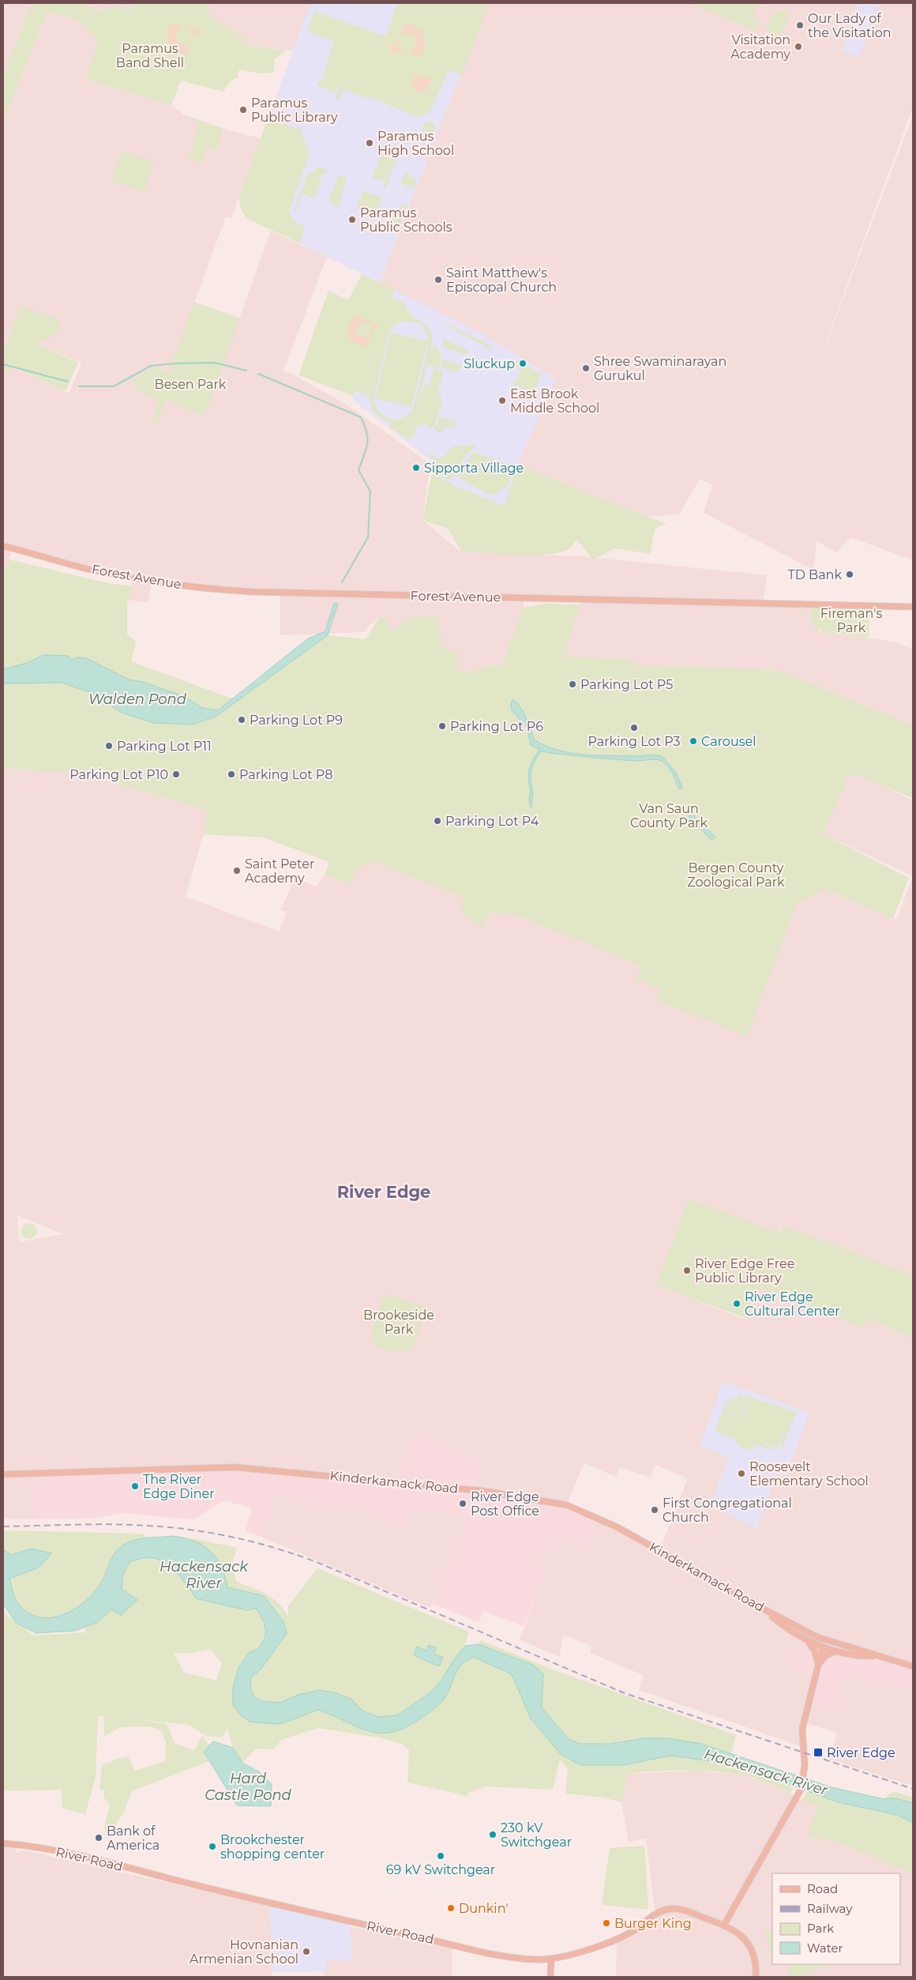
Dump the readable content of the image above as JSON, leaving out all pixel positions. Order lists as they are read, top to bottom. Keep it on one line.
{"streets":{"main road":["Forest Avenue","Kinderkamack Road","River Road"]},"districts":["River Edge"],"water":["Walden Pond","Hackensack River","Hard Castle Pond"],"parks":["Paramus Band Shell","Besen Park","Fireman's Park","Van Saun County Park","Bergen County Zoological Park","Brookeside Park"],"places":{"other":["Our Lady of the Visitation","Visitation Academy","Paramus Public Library","Paramus High School","Paramus Public Schools","Saint Matthew's Episcopal Church","Sluckup","Shree Swaminarayan Gurukul","East Brook Middle School","Sipporta Village","TD Bank","Parking Lot P5","Parking Lot P9","Parking Lot P6","Parking Lot P3","Carousel","Parking Lot P11","Parking Lot P10","Parking Lot P8","Parking Lot P4","Saint Peter Academy","River Edge Free Public Library","River Edge Cultural Center","Roosevelt Elementary School","The River Edge Diner","River Edge Post Office","First Congregational Church","230 kV Switchgear","Bank of America","Brookchester shopping center","69 kV Switchgear","Dunkin'","Burger King","Hovnanian Armenian School"],"transit":["River Edge"]},"legend":["Road","Railway","Park","Water"]}
